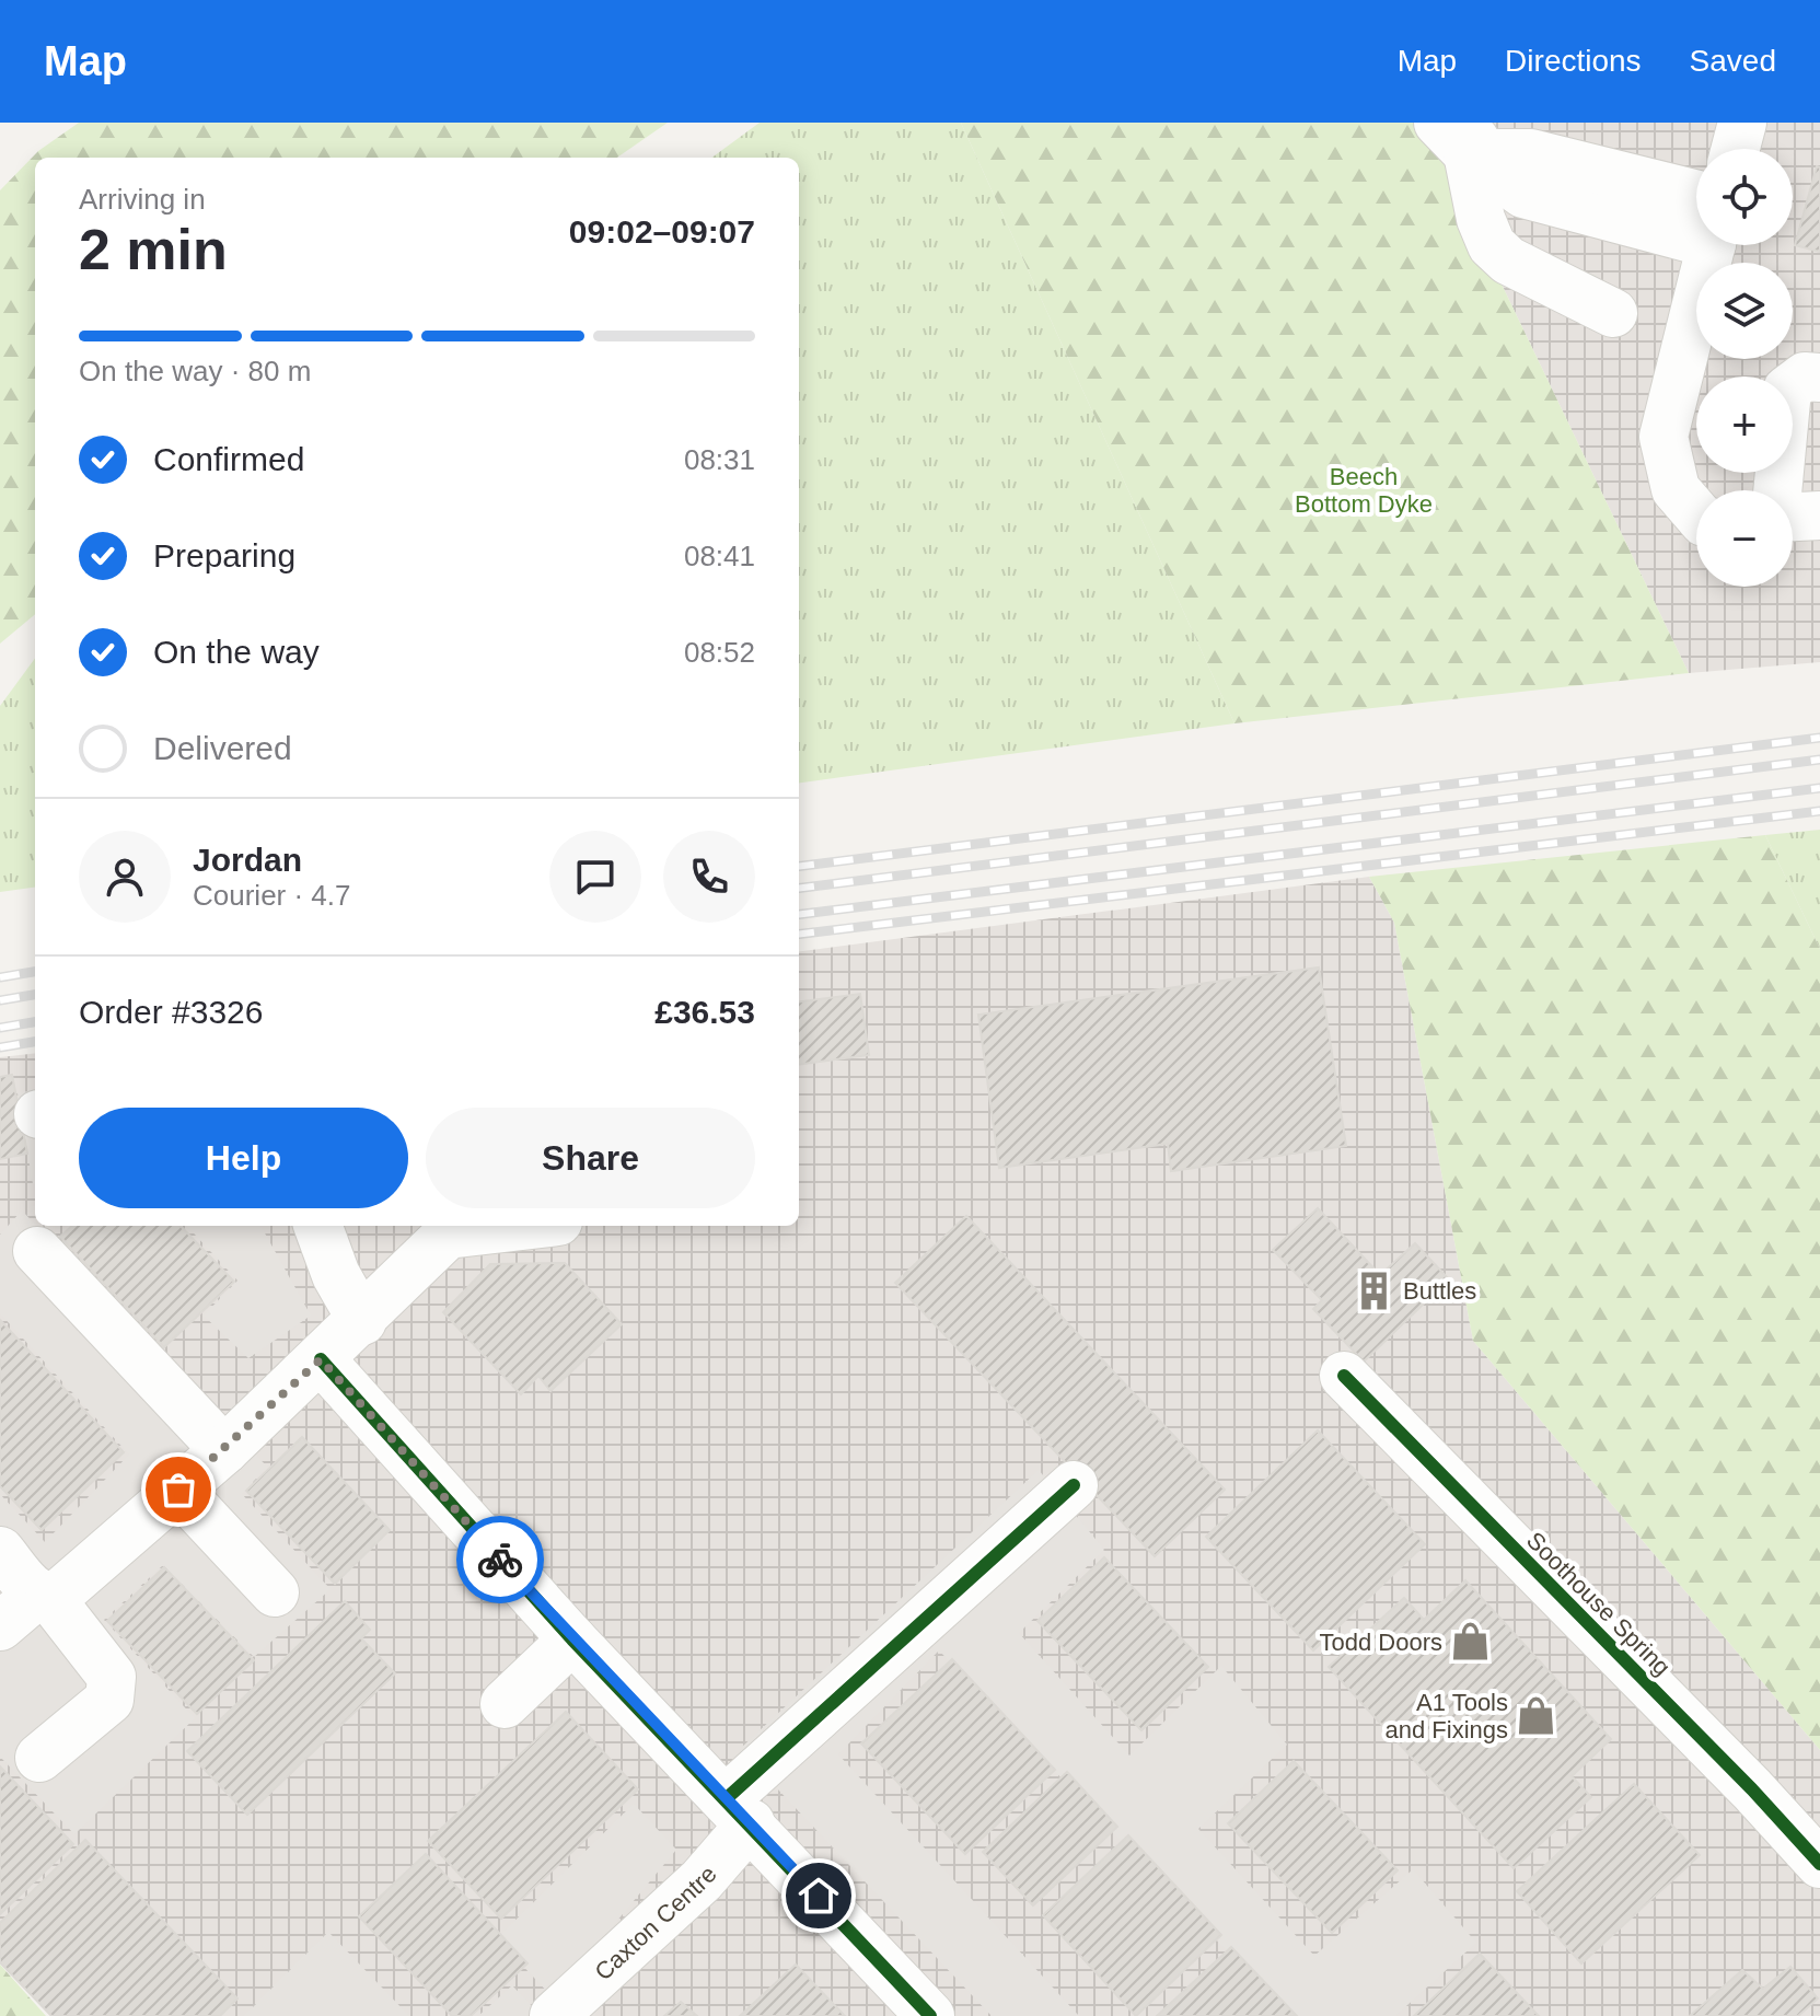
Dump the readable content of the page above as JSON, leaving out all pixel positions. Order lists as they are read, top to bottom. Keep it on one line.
{"streets":{"street":["Soothouse Spring","Caxton Centre"]},"parks":["Beech Bottom Dyke"],"places":{"building":["Buttles"],"shop":["Todd Doors","A1 Tools and Fixings"]},"page":{"header":"Map","nav":["Map","Directions","Saved"],"map_buttons":["+","−"],"heading":["2 min","Arriving in","09:02–09:07"],"panel":["Jordan","Courier · 4.7","Order #3326","£36.53"],"bar":"On the way · 80 m","list":[["Confirmed","08:31"],["Preparing","08:41"],["On the way","08:52"],"Delivered"],"buttons":["Help","Share"]}}
